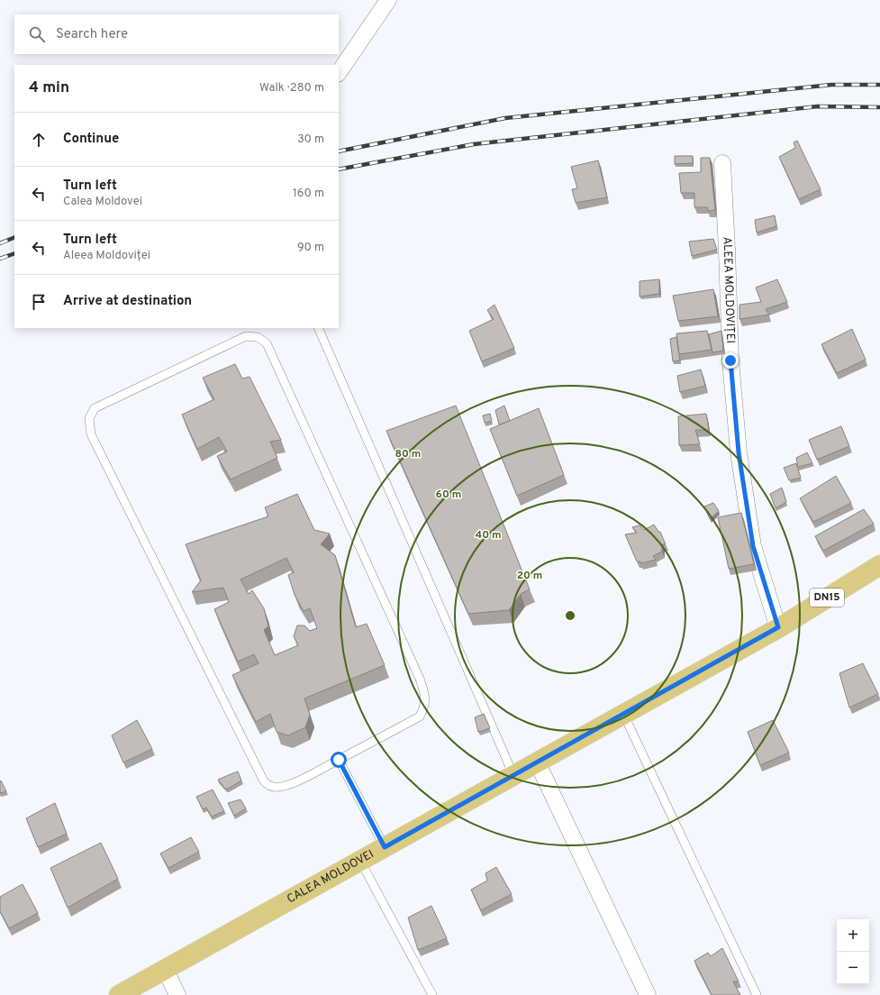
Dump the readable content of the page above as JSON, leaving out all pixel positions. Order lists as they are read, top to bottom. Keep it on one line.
{"streets":{"main road":["DN15","CALEA MOLDOVEI"],"street":["ALEEA MOLDOVIȚEI"]},"crossings":[["ALEEA MOLDOVIȚEI","CALEA MOLDOVEI"]],"page":{"search":"Search here","heading":["4 min","Walk · 280 m"],"list":[["Continue","30 m"],["Turn left","Calea Moldovei","160 m"],["Turn left","Aleea Moldoviței","90 m"],"Arrive at destination"],"map_buttons":["+","−"]},"rings":["80 m","60 m","40 m","20 m"]}
